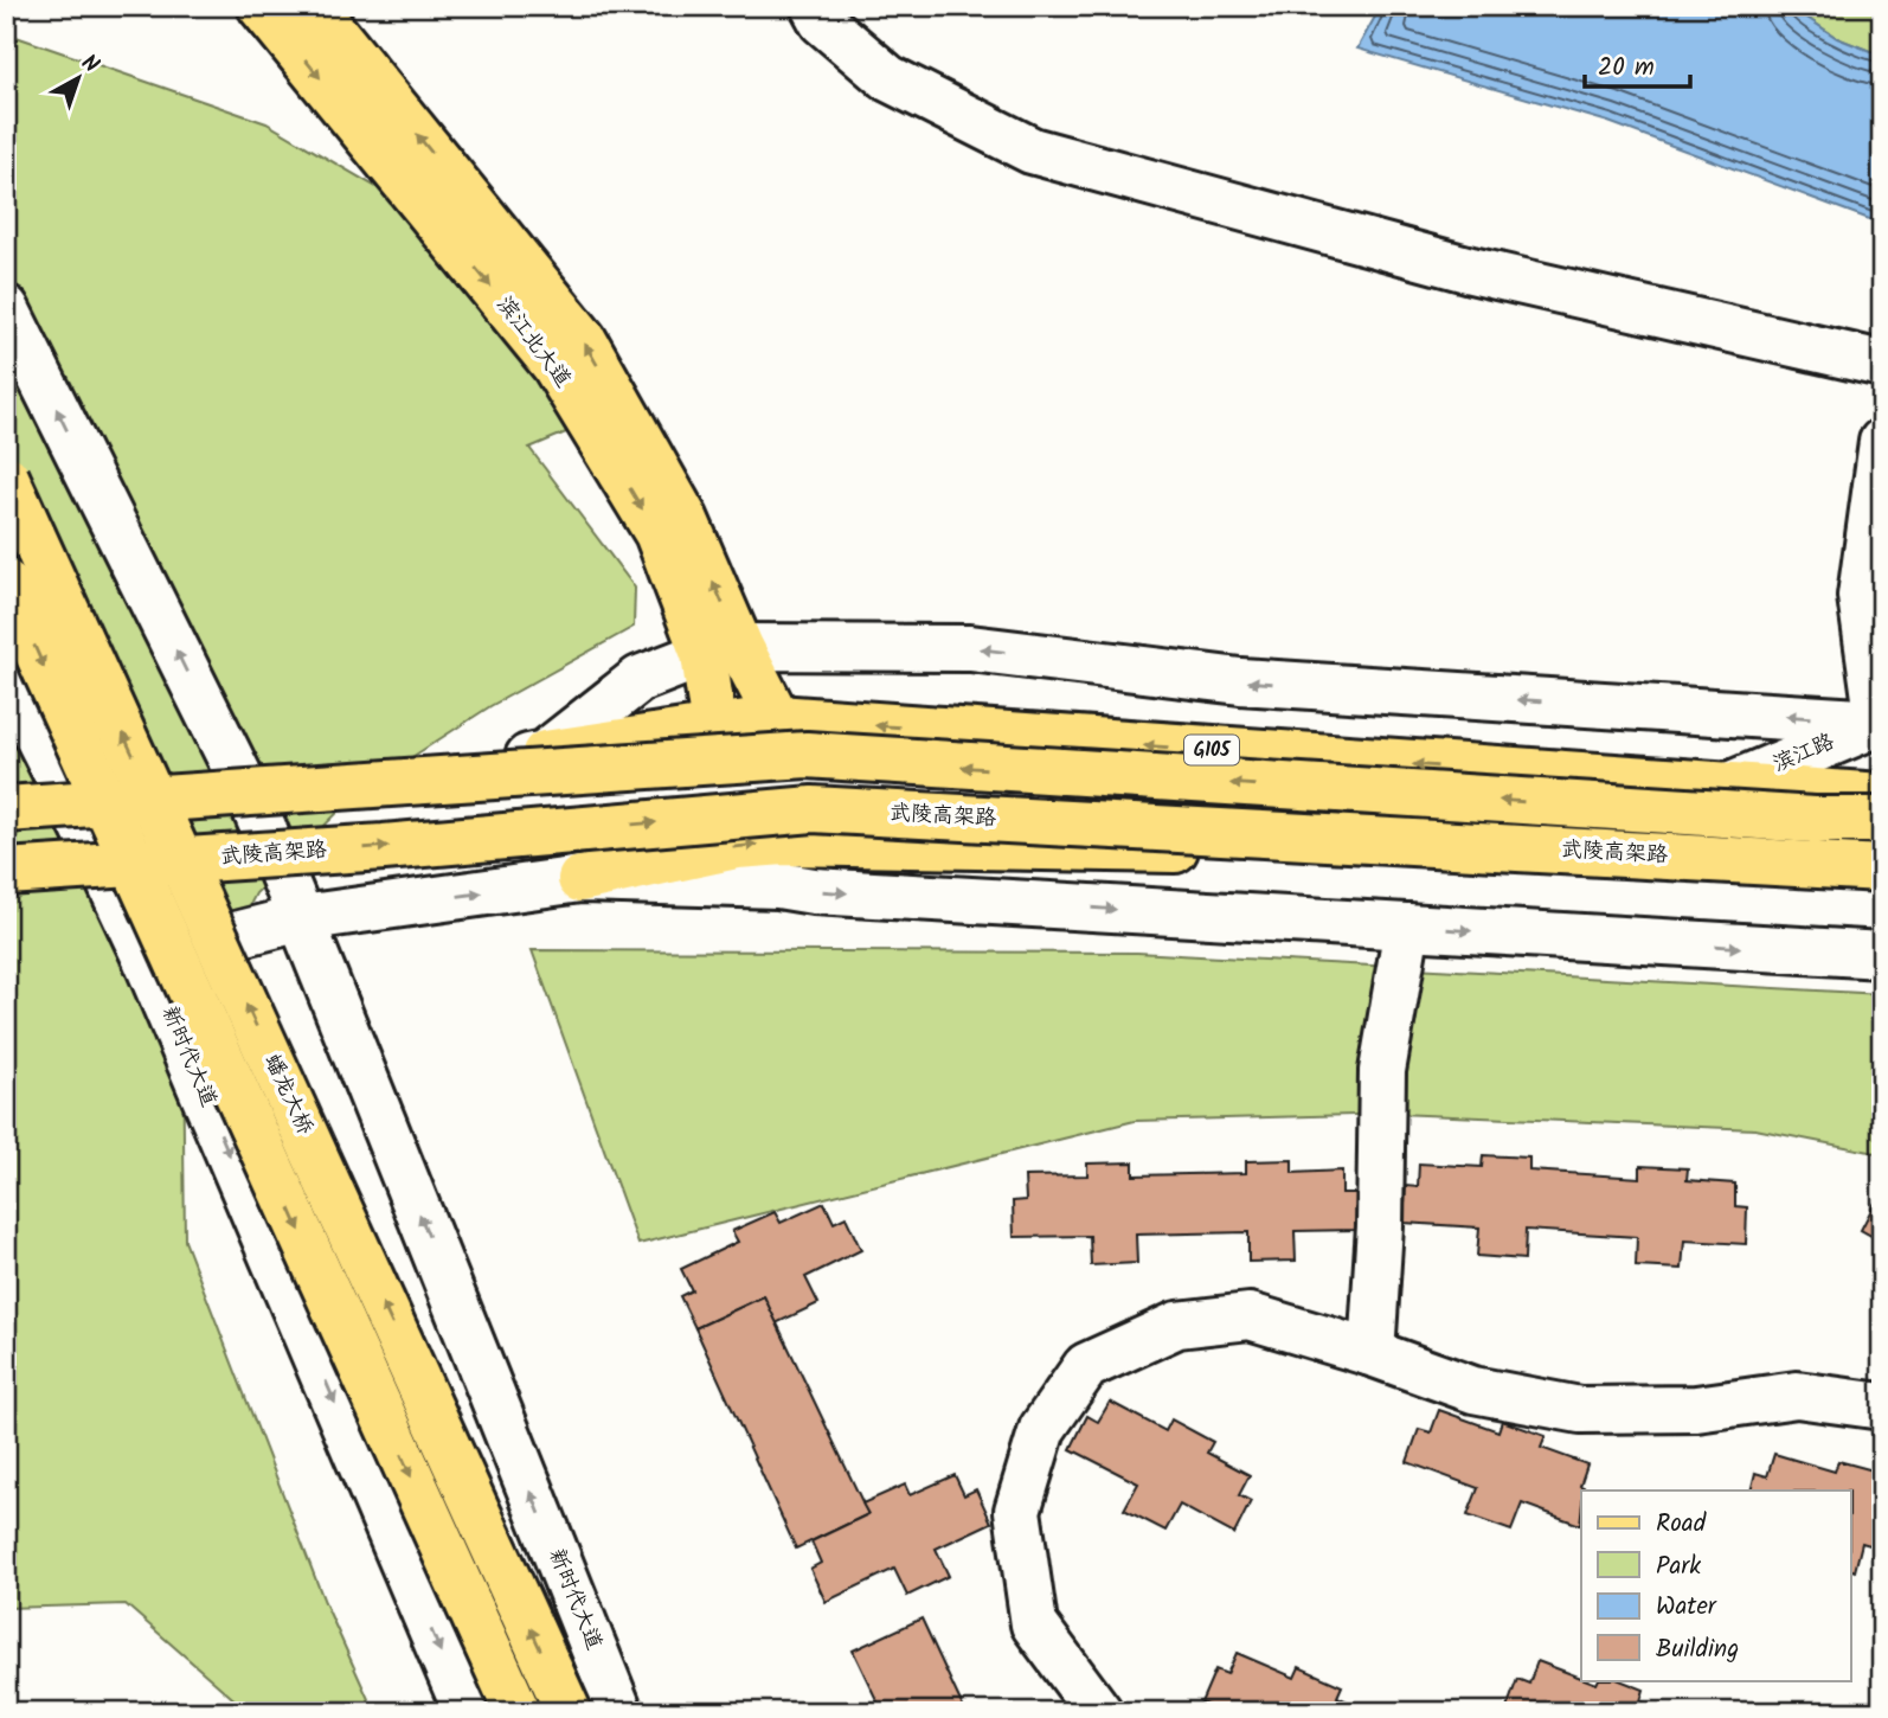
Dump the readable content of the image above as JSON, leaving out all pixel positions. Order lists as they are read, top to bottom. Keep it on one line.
{"streets":{"main road":["滨江北大道","G105","武陵高架路","蟠龙大桥"],"street":["滨江路","新时代大道"]},"crossings":[["滨江北大道","G105"],["G105","滨江路"]],"legend":["Road","Park","Water","Building"],"scale_bar":"20 m","north":"top right"}
